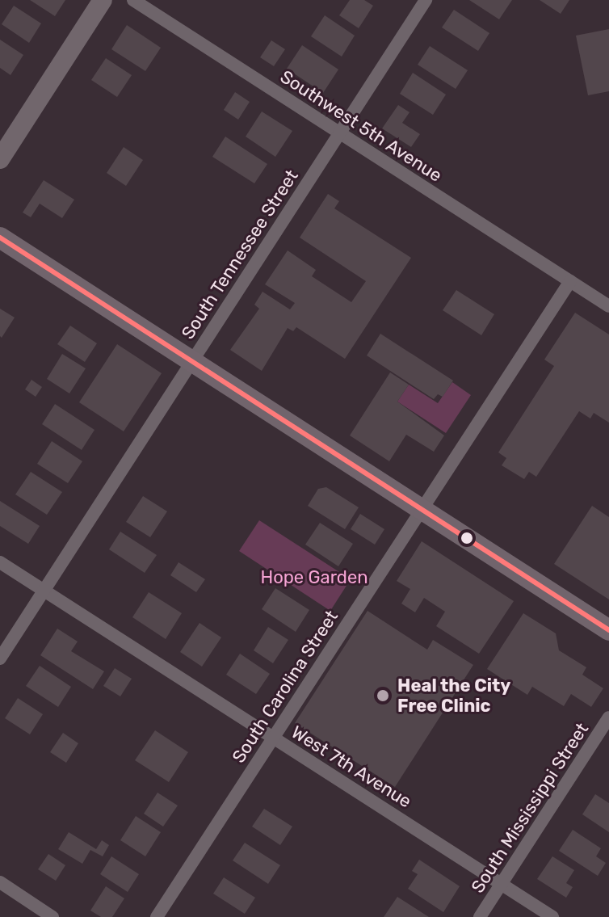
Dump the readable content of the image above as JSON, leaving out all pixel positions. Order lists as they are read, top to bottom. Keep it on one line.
{"streets":{"street":["Southwest 5th Avenue","South Tennessee Street","South Carolina Street","West 7th Avenue","South Mississippi Street"]},"crossings":[["Southwest 5th Avenue","South Tennessee Street"],["Southwest 5th Avenue","South Carolina Street"],["South Tennessee Street","West 7th Avenue"],["South Carolina Street","West 7th Avenue"],["West 7th Avenue","South Mississippi Street"]],"parks":["Hope Garden"],"places":["Heal the City Free Clinic"]}
